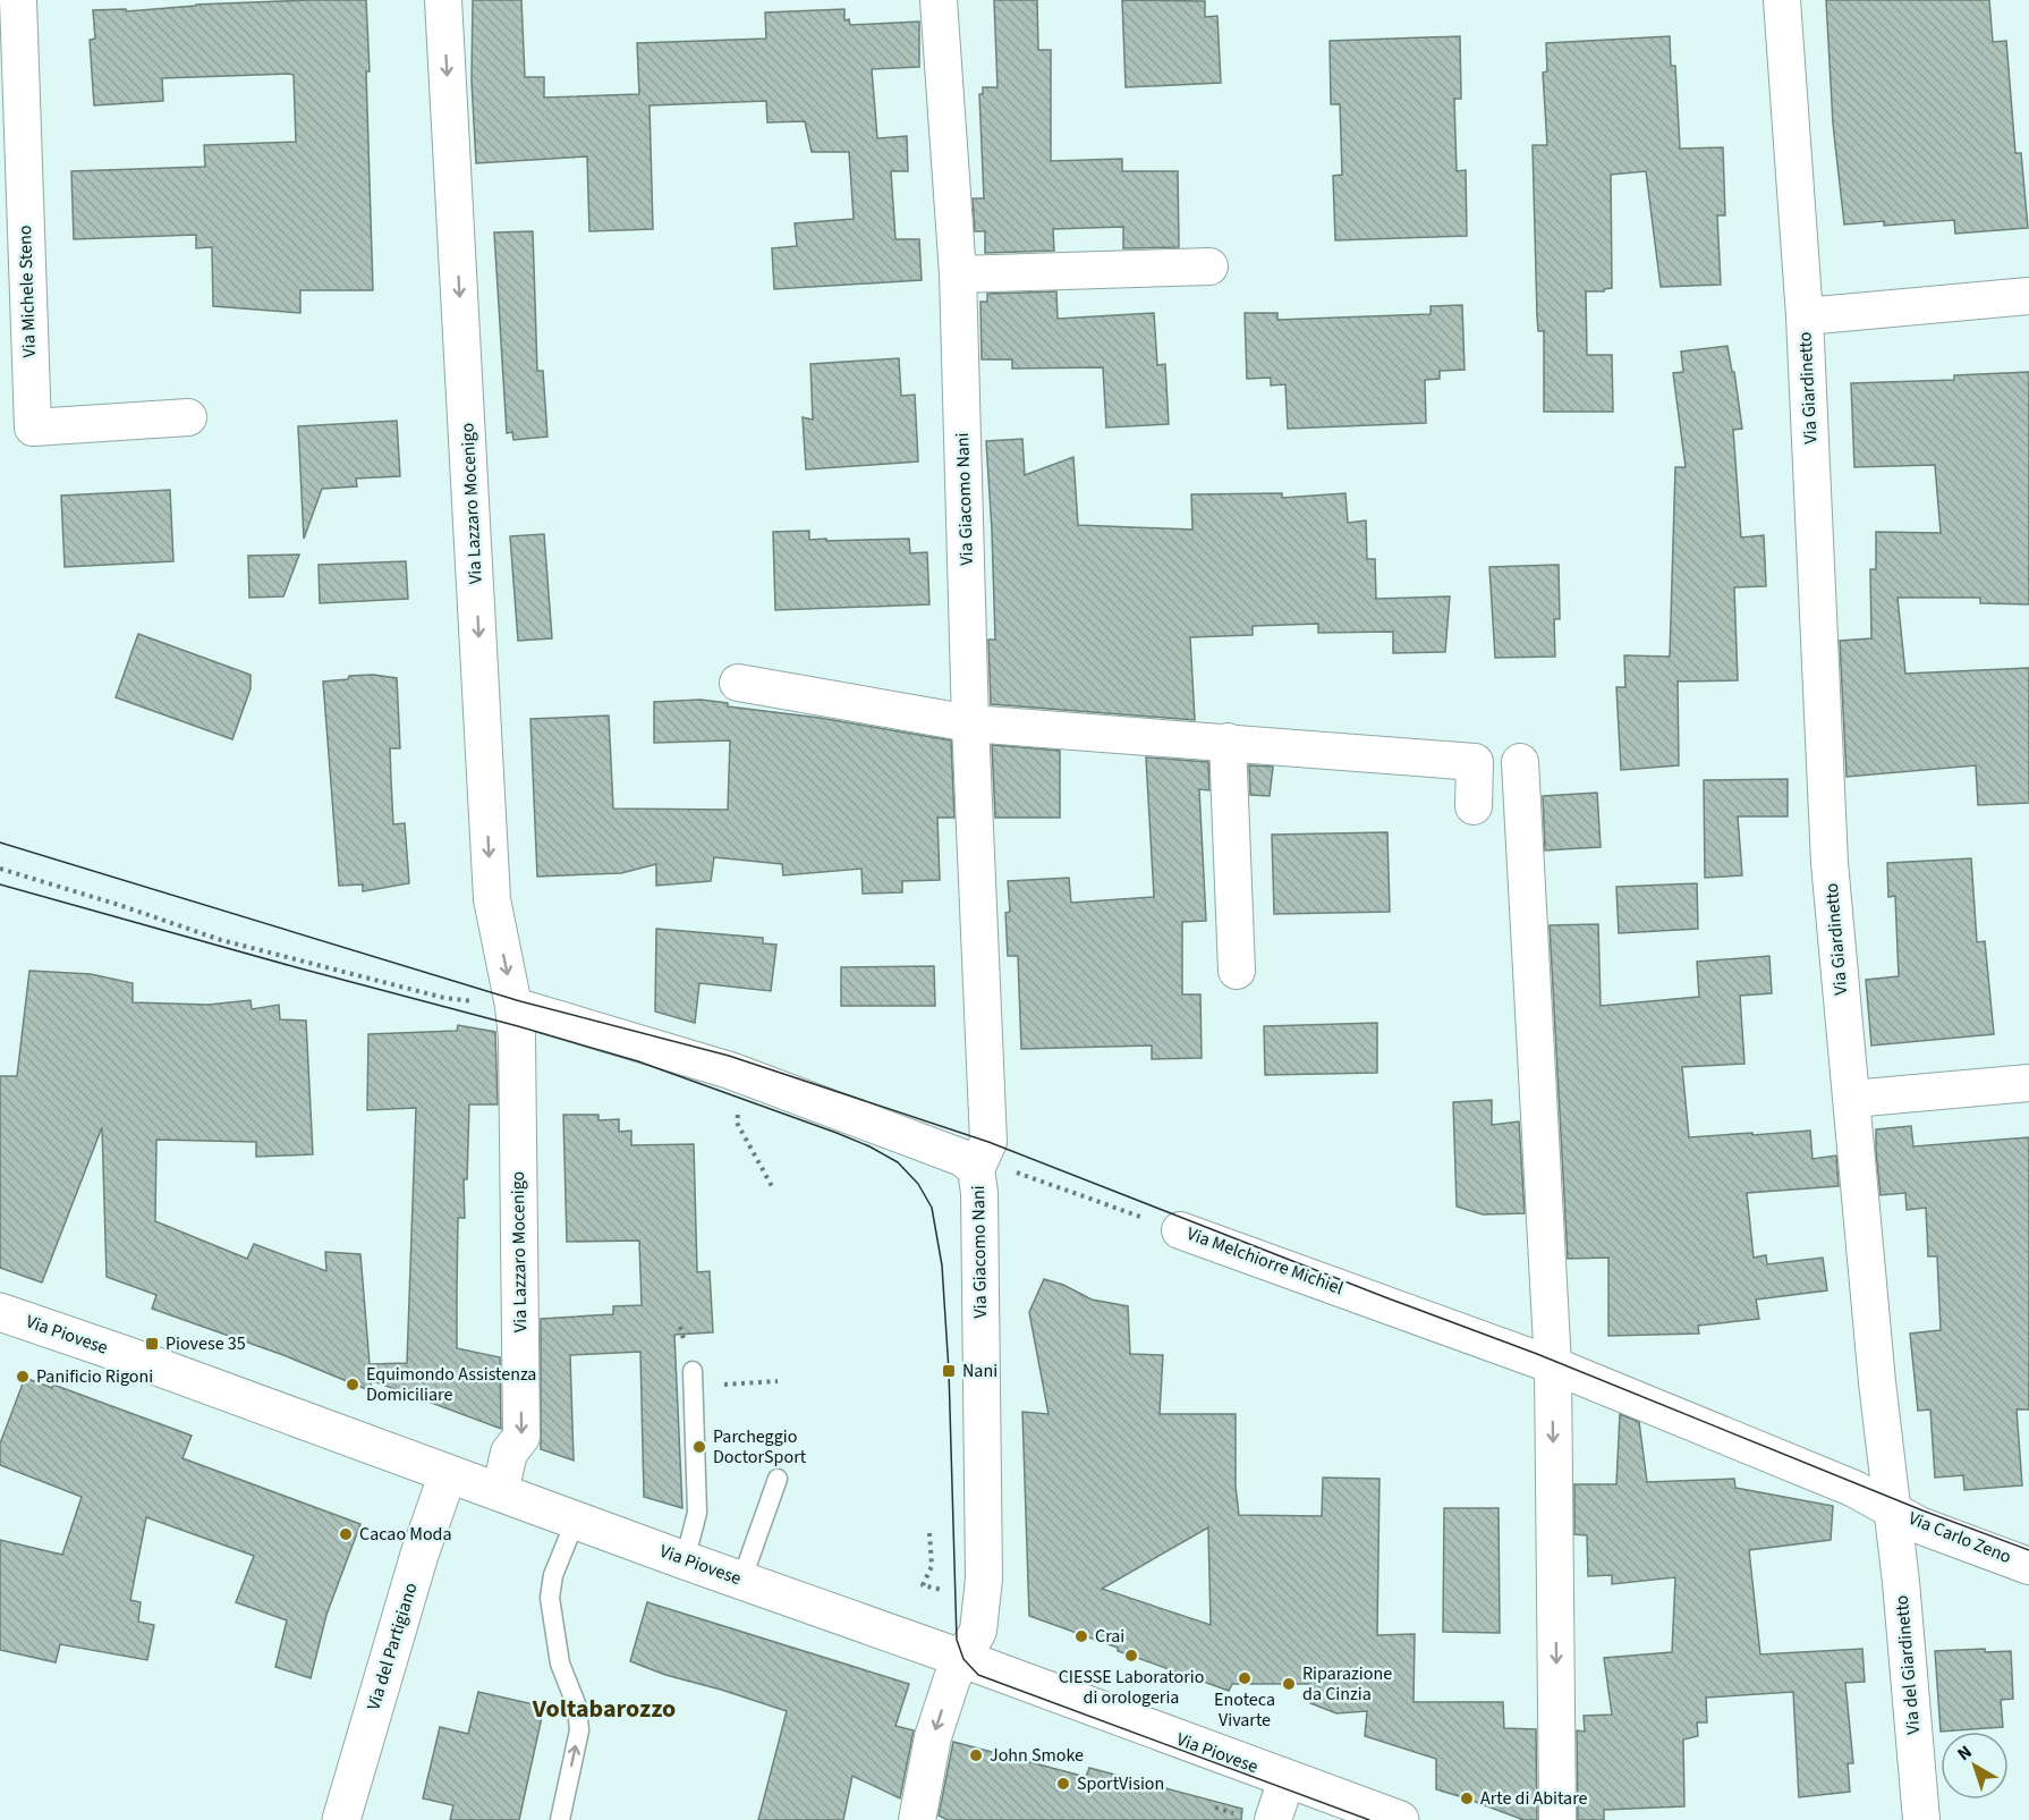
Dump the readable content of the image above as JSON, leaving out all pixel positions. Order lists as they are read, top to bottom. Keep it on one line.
{"streets":{"main road":["Via Piovese","Via del Partigiano"],"street":["Via Michele Steno","Via Giardinetto","Via Giacomo Nani","Via Lazzaro Mocenigo","Via Melchiorre Michiel","Via Carlo Zeno","Via del Giardinetto"]},"crossings":[["Via Giardinetto","Via Carlo Zeno"],["Via Giardinetto","Via del Giardinetto"],["Via Giacomo Nani","Via Melchiorre Michiel"],["Via Giacomo Nani","Via Piovese"],["Via Lazzaro Mocenigo","Via Piovese"],["Via Piovese","Via del Partigiano"],["Via Carlo Zeno","Via del Giardinetto"]],"one_way":["Via Lazzaro Mocenigo"],"districts":["Voltabarozzo"],"places":{"transit":["Piovese 35","Nani"],"other":["Panificio Rigoni","Equimondo Assistenza Domiciliare","Parcheggio DoctorSport","Cacao Moda","Crai","CIESSE Laboratorio di orologeria","Enoteca Vivarte","Riparazione da Cinzia","John Smoke","SportVision","Arte di Abitare"]},"north":"top left"}
